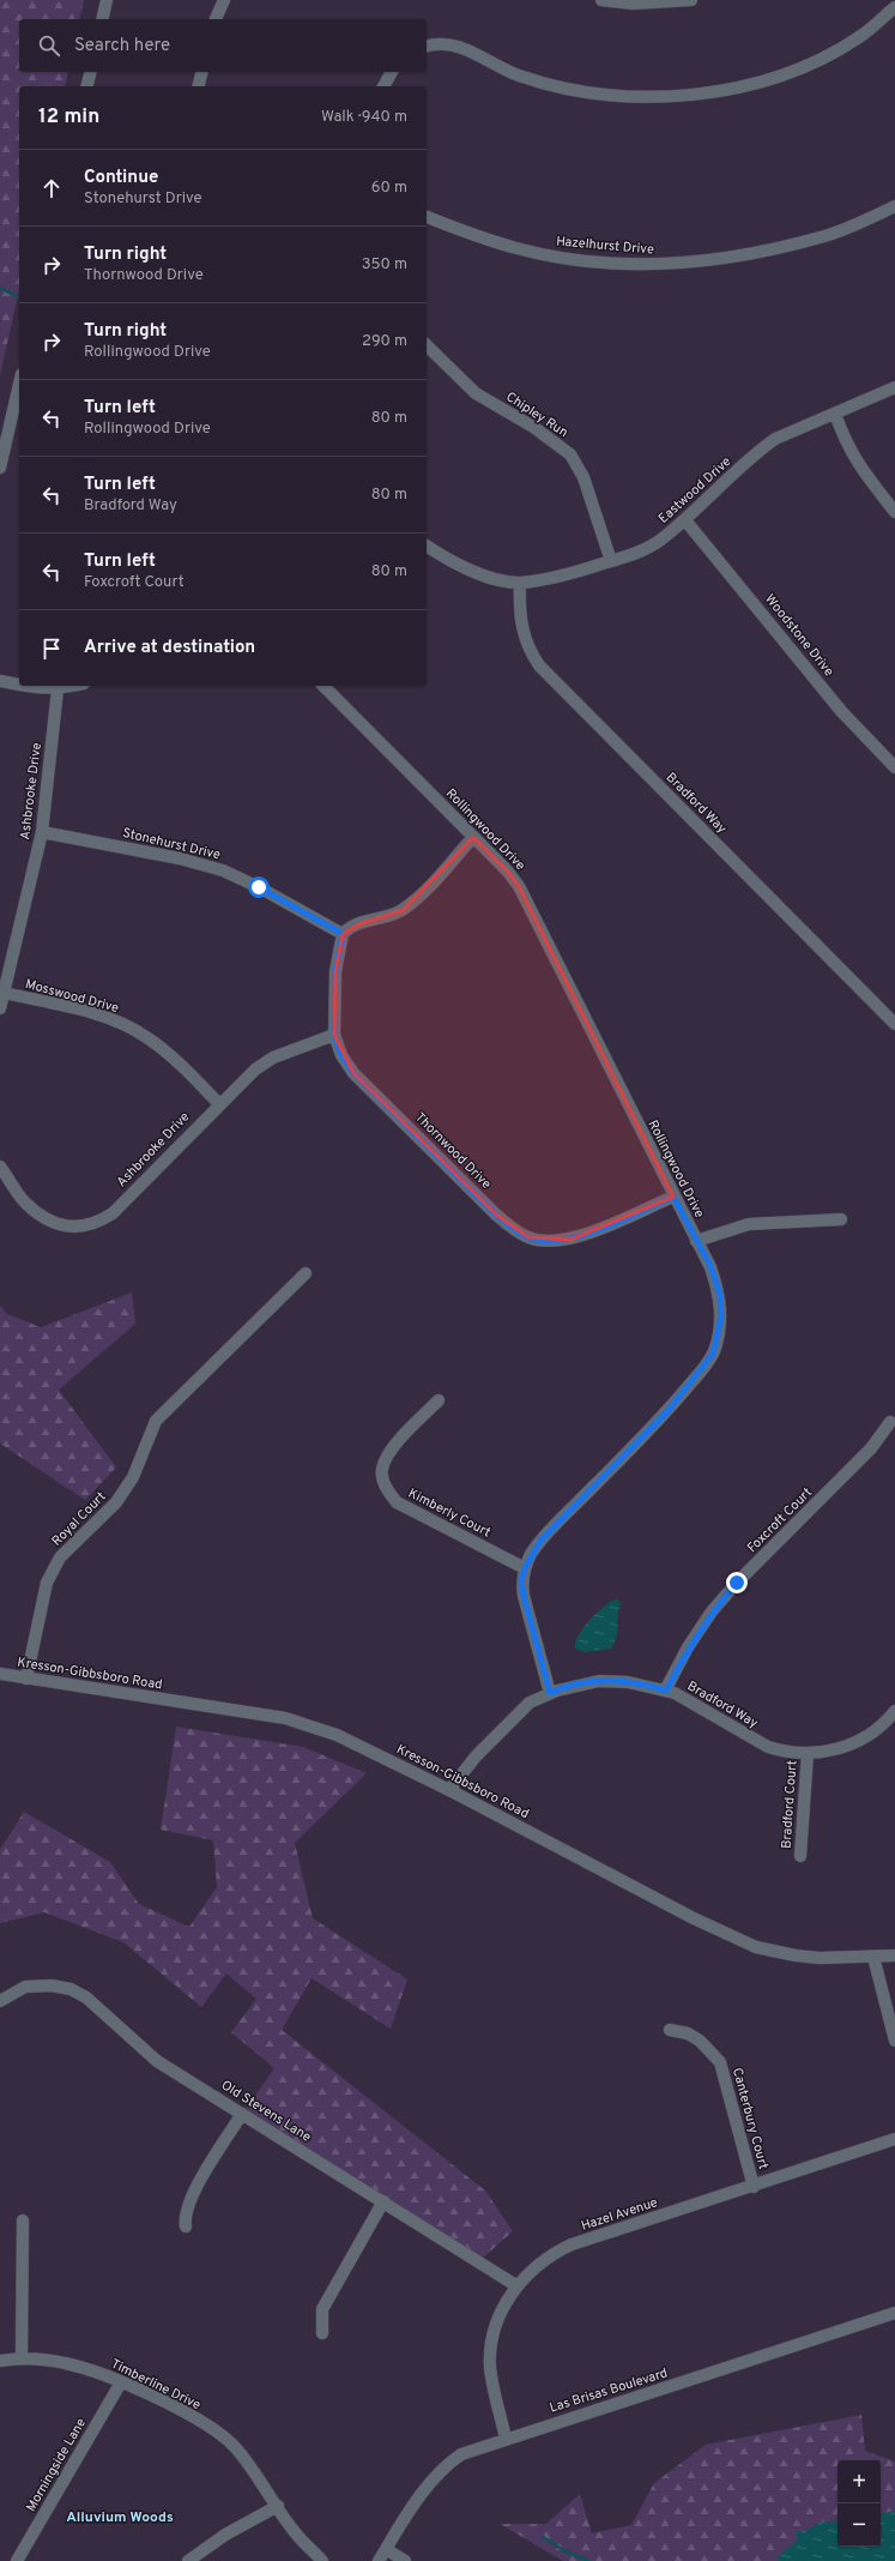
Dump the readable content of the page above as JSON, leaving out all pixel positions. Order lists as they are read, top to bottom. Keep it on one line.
{"streets":{"street":["Hazelhurst Drive","Chipley Run","Eastwood Drive","Woodstone Drive","Ashbrooke Drive","Bradford Way","Rollingwood Drive","Stonehurst Drive","Mosswood Drive","Thornwood Drive","Kimberly Court","Royal Court","Foxcroft Court","Kresson-Gibbsboro Road","Bradford Court","Old Stevens Lane","Canterbury Court","Hazel Avenue","Timberline Drive","Las Brisas Boulevard","Morningside Lane"]},"crossings":[["Chipley Run","Eastwood Drive"],["Eastwood Drive","Woodstone Drive"],["Eastwood Drive","Bradford Way"],["Ashbrooke Drive","Stonehurst Drive"],["Ashbrooke Drive","Mosswood Drive"],["Ashbrooke Drive","Thornwood Drive"],["Bradford Way","Rollingwood Drive"],["Bradford Way","Foxcroft Court"],["Bradford Way","Kresson-Gibbsboro Road"],["Bradford Way","Bradford Court"],["Rollingwood Drive","Thornwood Drive"],["Rollingwood Drive","Kimberly Court"],["Stonehurst Drive","Thornwood Drive"],["Royal Court","Kresson-Gibbsboro Road"],["Old Stevens Lane","Hazel Avenue"],["Canterbury Court","Hazel Avenue"],["Hazel Avenue","Las Brisas Boulevard"],["Timberline Drive","Morningside Lane"]],"districts":["Alluvium Woods"],"page":{"search":"Search here","heading":["12 min","Walk · 940 m"],"list":[["Continue","Stonehurst Drive","60 m"],["Turn right","Thornwood Drive","350 m"],["Turn right","Rollingwood Drive","290 m"],["Turn left","Rollingwood Drive","80 m"],["Turn left","Bradford Way","80 m"],["Turn left","Foxcroft Court","80 m"],"Arrive at destination"],"map_buttons":["+","−"]}}
